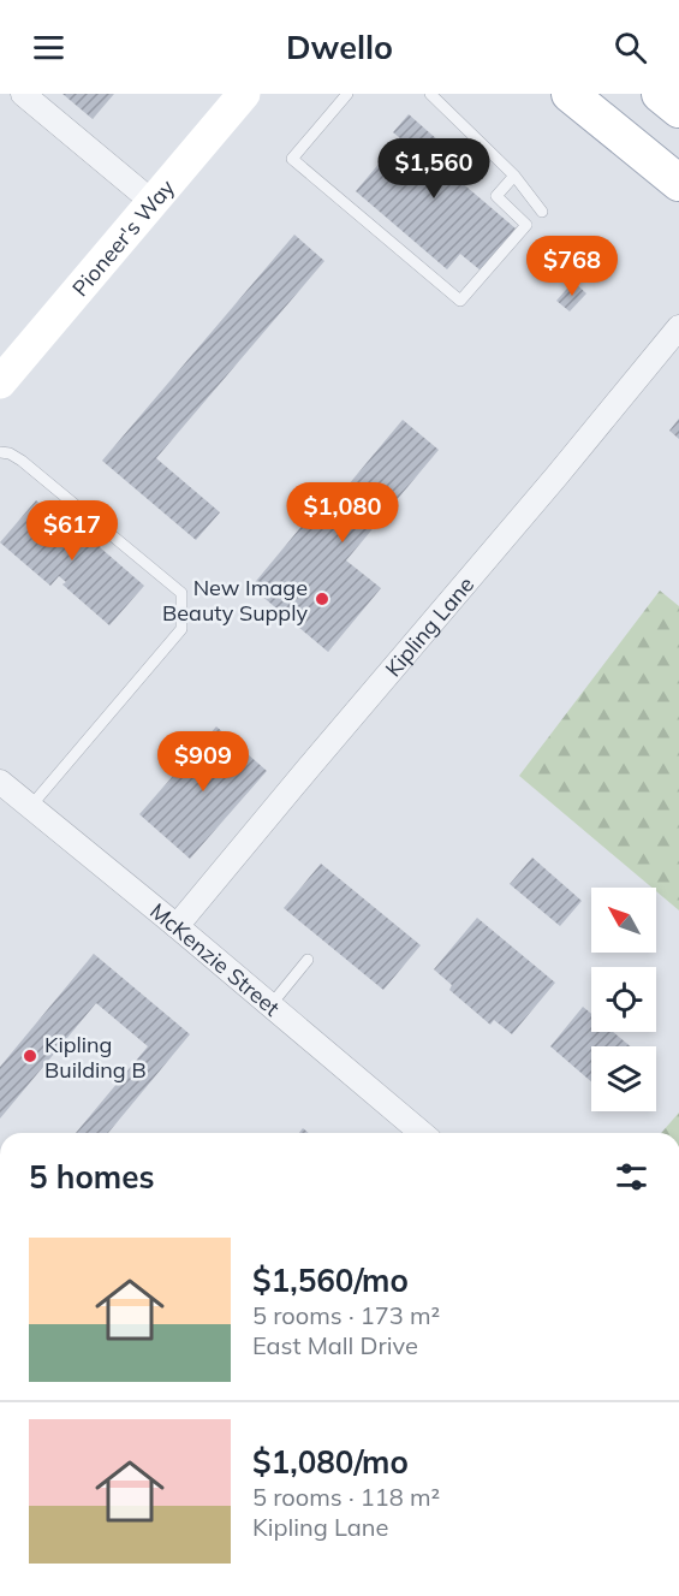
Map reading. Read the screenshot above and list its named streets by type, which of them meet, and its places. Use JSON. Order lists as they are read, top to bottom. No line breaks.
{"streets":{"main road":["Pioneer's Way"],"street":["Kipling Lane","McKenzie Street"]},"crossings":[["Kipling Lane","McKenzie Street"]],"places":["New Image Beauty Supply","Kipling Building B"],"north":"top left","page":{"header":"Dwello","price":["$1,560","$768","$1,080","$617","$909"],"heading":"5 homes","list":[{"name":"$1,560/mo","note":"5 rooms · 173 m² · East Mall Drive"},{"name":"$1,080/mo","note":"5 rooms · 118 m² · Kipling Lane"}]}}
